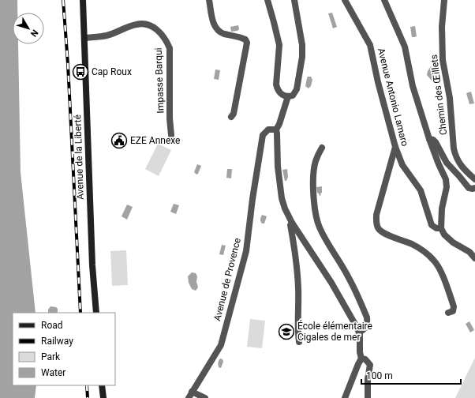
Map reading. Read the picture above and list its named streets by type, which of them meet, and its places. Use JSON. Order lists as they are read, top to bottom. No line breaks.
{"streets":{"main road":["Avenue de la Liberté"],"street":["Impasse Barqui","Chemin des Œillets","Avenue Antonio Lamaro","Avenue de Provence"]},"crossings":[["Impasse Barqui","Avenue de la Liberté"]],"places":{"bus stop":["Cap Roux"],"public building":["EZE Annexe"],"school or university":["École élémentaire Cigales de mer"]},"legend":["Road","Railway","Park","Water"],"scale_bar":"100 m","north":"bottom right"}
